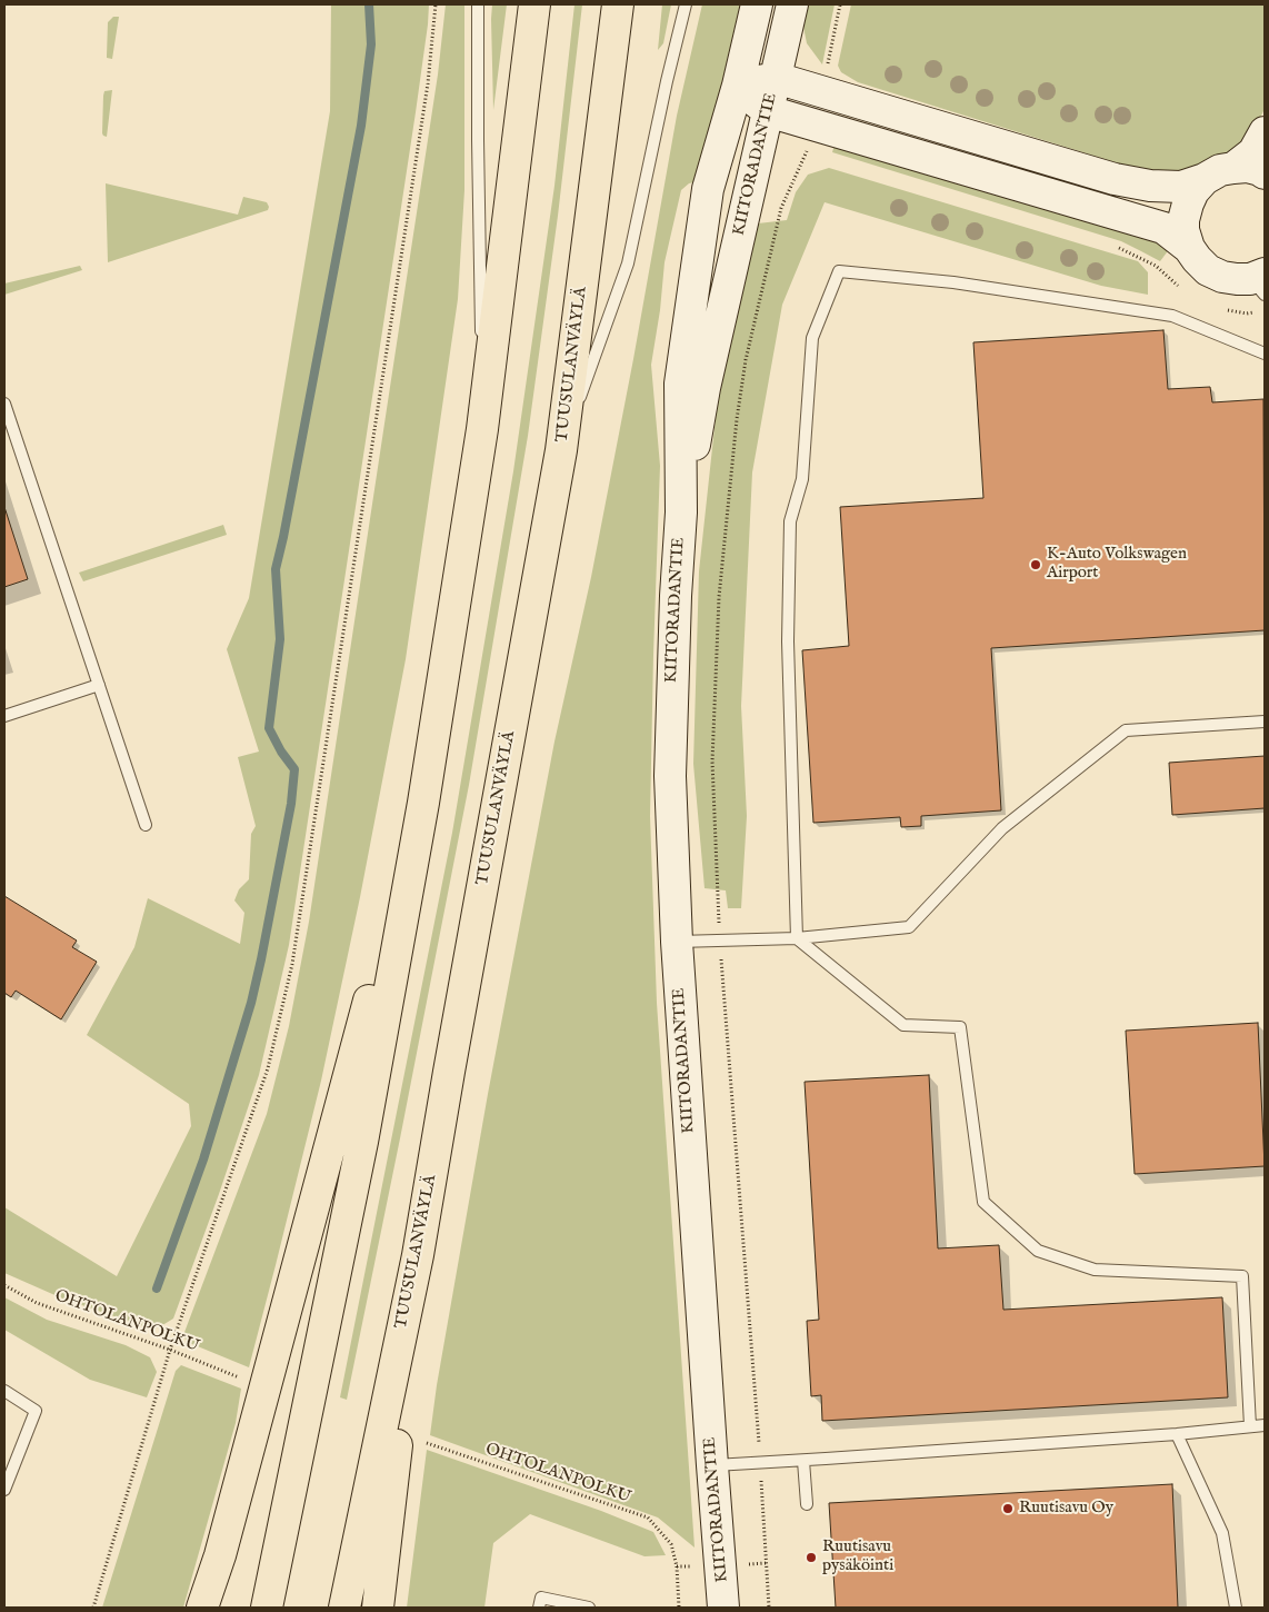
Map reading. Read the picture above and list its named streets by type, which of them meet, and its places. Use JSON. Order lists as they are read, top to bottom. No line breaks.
{"streets":{"highway":["TUUSULANVÄYLÄ"],"main road":["KIITORADANTIE"],"path":["OHTOLANPOLKU"]},"places":["K-Auto Volkswagen Airport","Ruutisavu Oy","Ruutisavu pysäköinti"]}
